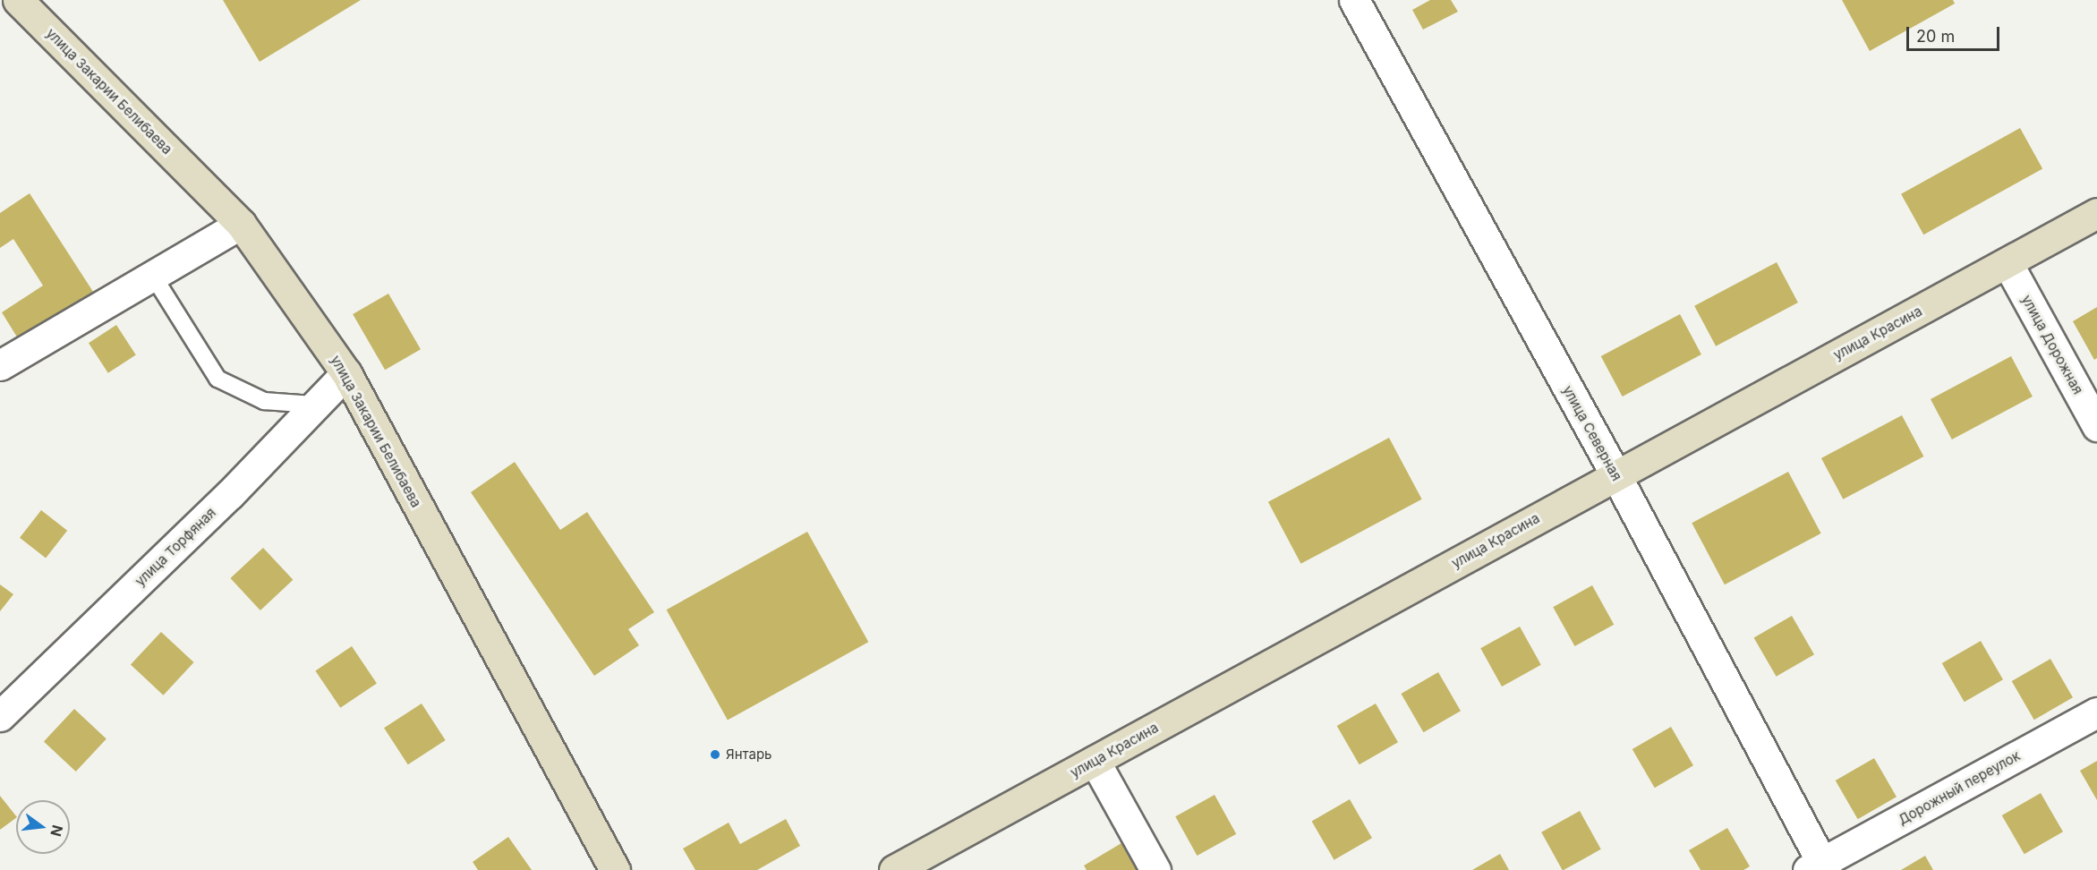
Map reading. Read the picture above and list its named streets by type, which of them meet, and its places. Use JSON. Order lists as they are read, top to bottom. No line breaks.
{"streets":{"street":["улица Закарии Белибаева","улица Красина","улица Дорожная","улица Северная","улица Торфяная","Дорожный переулок"]},"crossings":[["улица Закарии Белибаева","улица Торфяная"],["улица Красина","улица Дорожная"],["улица Красина","улица Северная"],["улица Северная","Дорожный переулок"]],"places":["Янтарь"],"scale_bar":"20 m","north":"right"}
